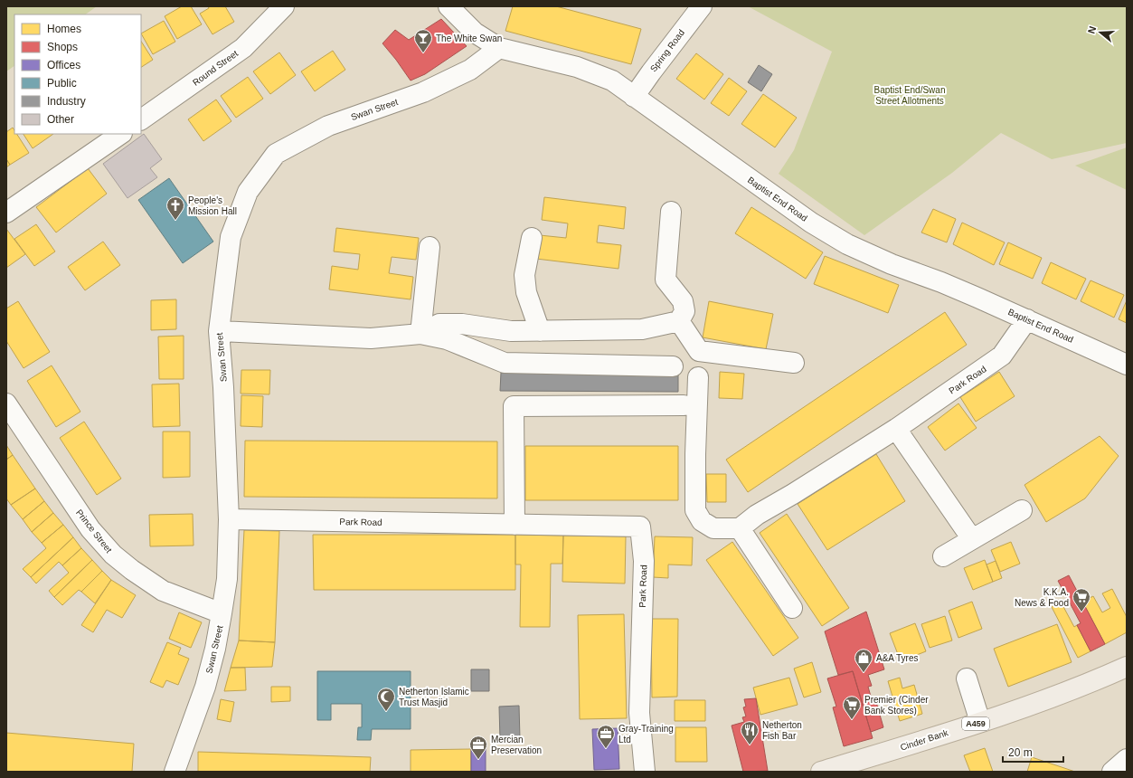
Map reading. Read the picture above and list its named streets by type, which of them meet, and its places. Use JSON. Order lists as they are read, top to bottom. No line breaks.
{"streets":{"main road":["A459","Cinder Bank"],"street":["Spring Road","Round Street","Swan Street","Baptist End Road","Park Road","Prince Street"]},"crossings":[["Spring Road","Baptist End Road"],["Swan Street","Baptist End Road"],["Swan Street","Park Road"],["Swan Street","Prince Street"],["Baptist End Road","Park Road"]],"parks":["Baptist End/Swan Street Allotments"],"places":{"bar":["The White Swan"],"church":["People's Mission Hall"],"supermarket":["K.K.A. News & Food","Premier (Cinder Bank Stores)"],"shop":["A&A Tyres"],"mosque":["Netherton Islamic Trust Masjid"],"restaurant":["Netherton Fish Bar"],"office":["Gray-Training Ltd","Mercian Preservation"]},"legend":["Homes","Shops","Offices","Public","Industry","Other"],"scale_bar":"20 m","north":"left"}
